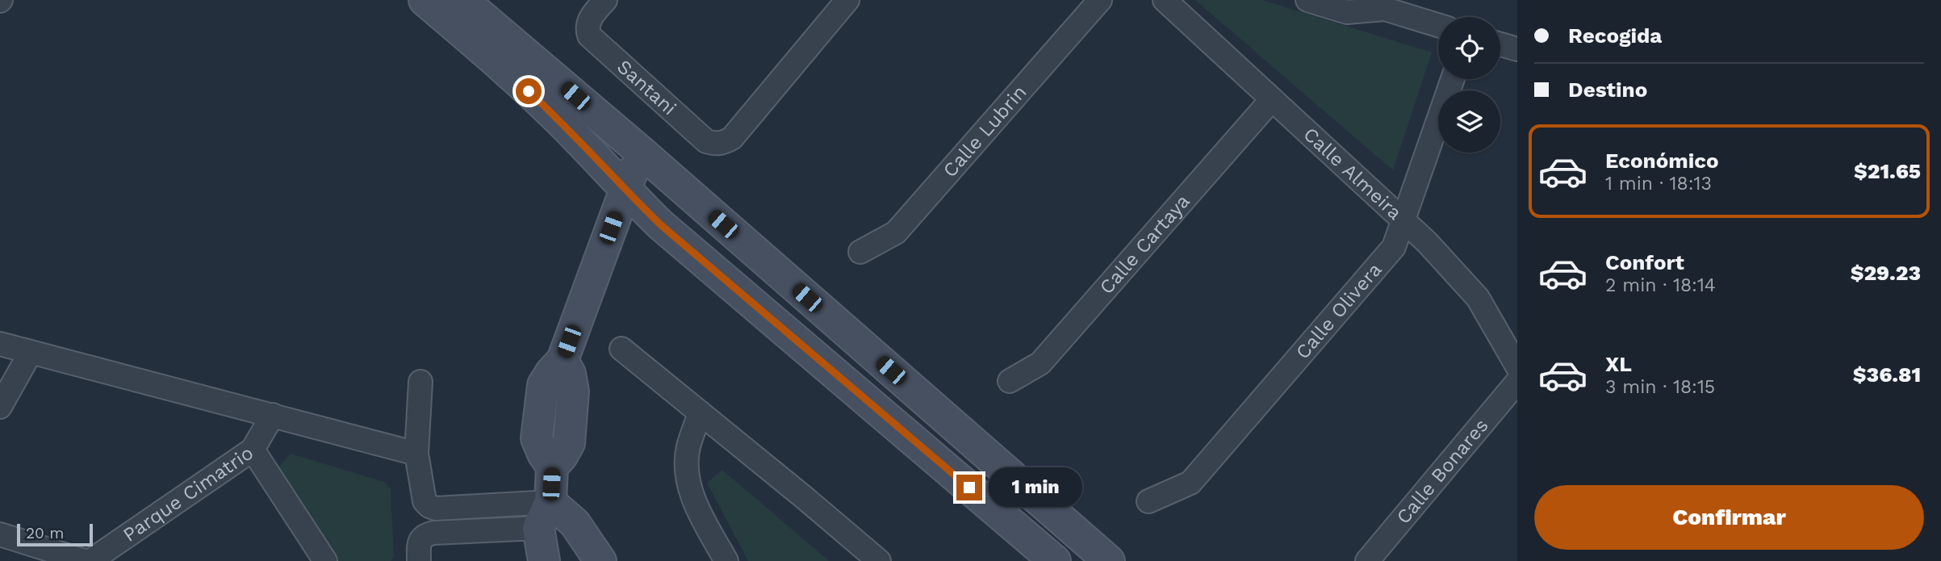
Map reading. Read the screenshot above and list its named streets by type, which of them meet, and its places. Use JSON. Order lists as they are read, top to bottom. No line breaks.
{"streets":{"street":["Santani","Calle Lubrin","Calle Almeira","Calle Cartaya","Calle Olivera","Calle Bonares","Parque Cimatrio"]},"crossings":[["Calle Almeira","Calle Cartaya"],["Calle Almeira","Calle Olivera"]],"scale_bar":"20 m","page":{"banner":["Recogida","Destino"],"list":[{"name":"Económico","note":"1 min · 18:13","value":"$21.65"},{"name":"Confort","note":"2 min · 18:14","value":"$29.23"},{"name":"XL","note":"3 min · 18:15","value":"$36.81"}],"bubble":"1 min","buttons":"Confirmar","scale":"20 m"}}
